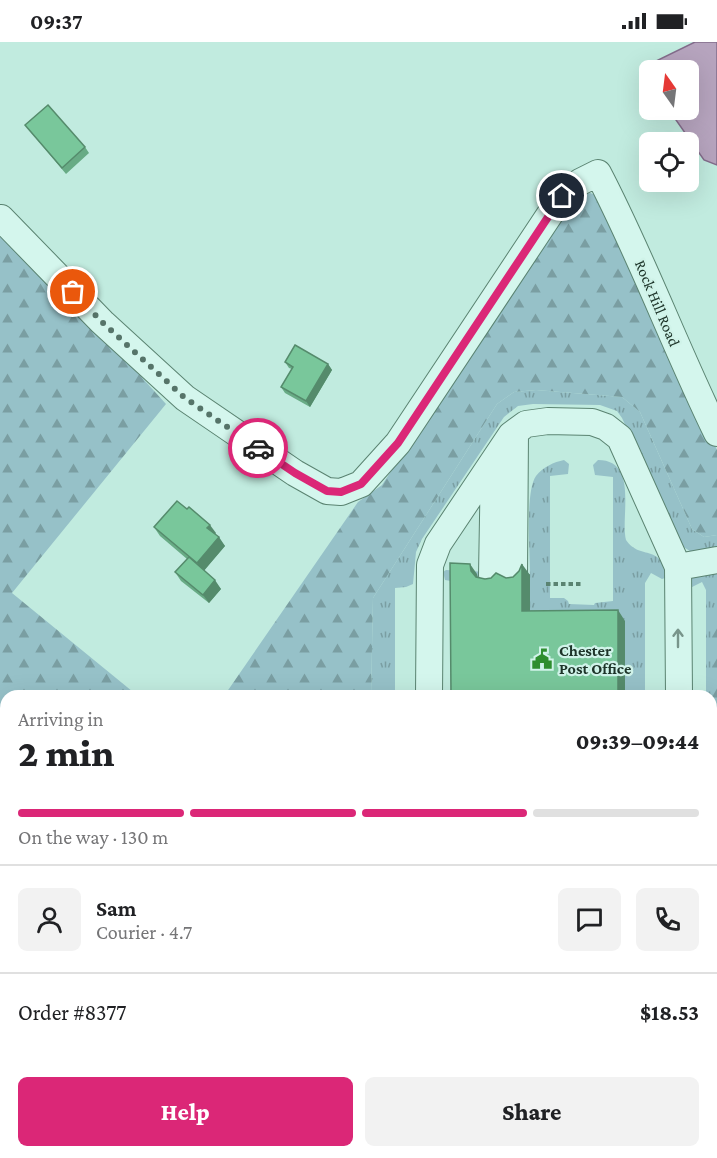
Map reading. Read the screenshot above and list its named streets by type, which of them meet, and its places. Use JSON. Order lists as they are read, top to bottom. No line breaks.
{"streets":{"street":["Rock Hill Road"]},"places":{"public building":["Chester Post Office"]},"north":"top","page":{"status":"09:37","heading":["2 min","Arriving in","09:39–09:44"],"panel":["Sam","Courier · 4.7","Order #8377","$18.53"],"bar":"On the way · 130 m","buttons":["Help","Share"]}}
